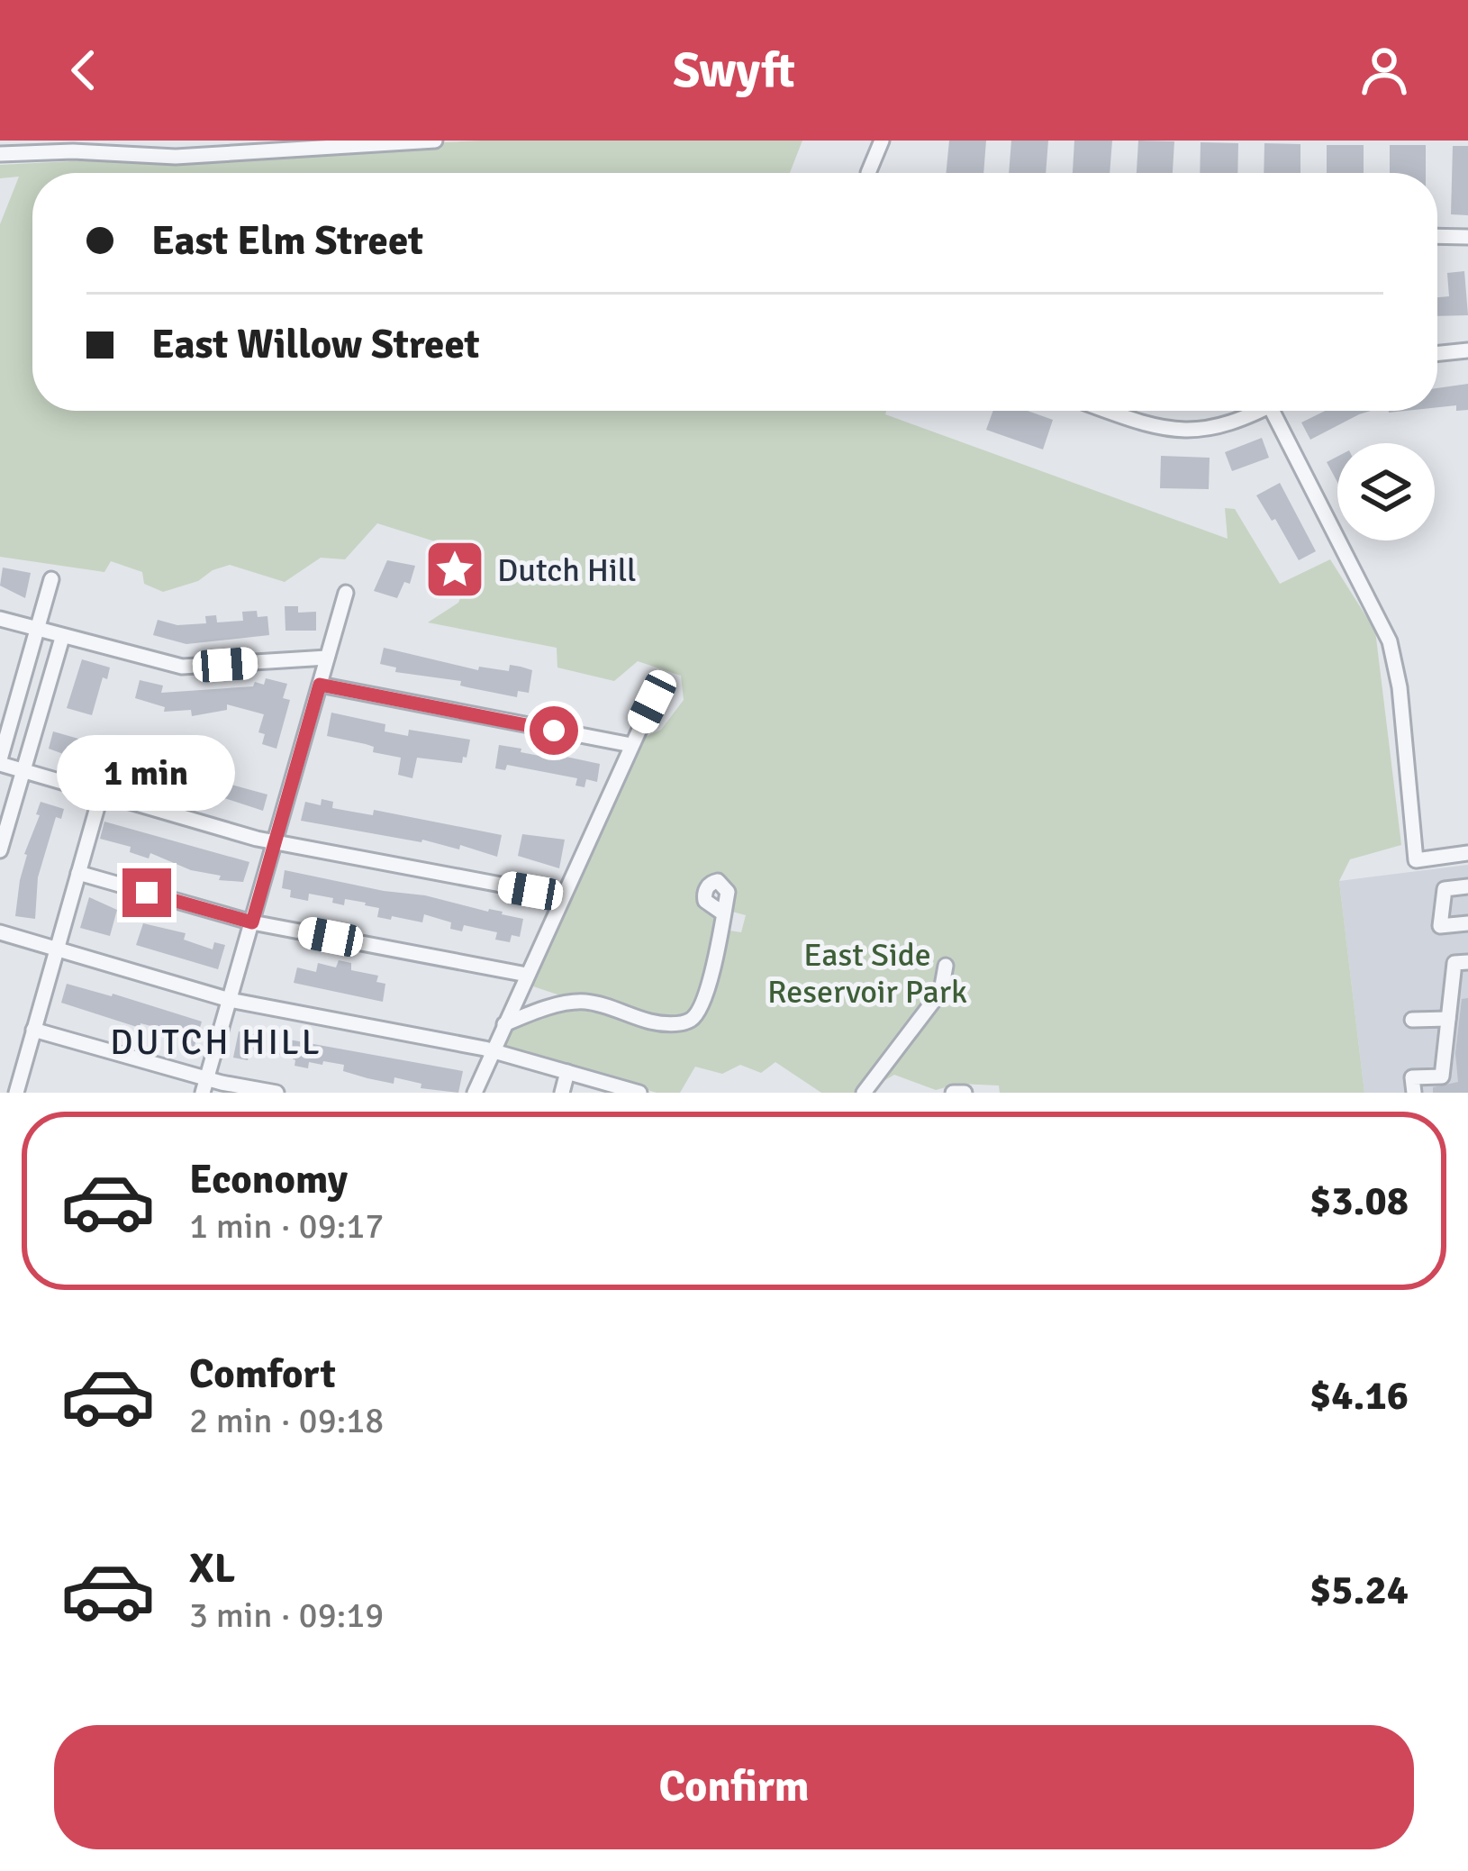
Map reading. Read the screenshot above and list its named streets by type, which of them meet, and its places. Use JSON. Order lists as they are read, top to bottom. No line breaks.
{"districts":["DUTCH HILL"],"parks":["East Side Reservoir Park"],"places":{"place":["Dutch Hill"]},"page":{"header":"Swyft","banner":["East Elm Street","East Willow Street"],"bubble":"1 min","list":[{"name":"Economy","note":"1 min · 09:17","value":"$3.08"},{"name":"Comfort","note":"2 min · 09:18","value":"$4.16"},{"name":"XL","note":"3 min · 09:19","value":"$5.24"}],"buttons":"Confirm"}}
